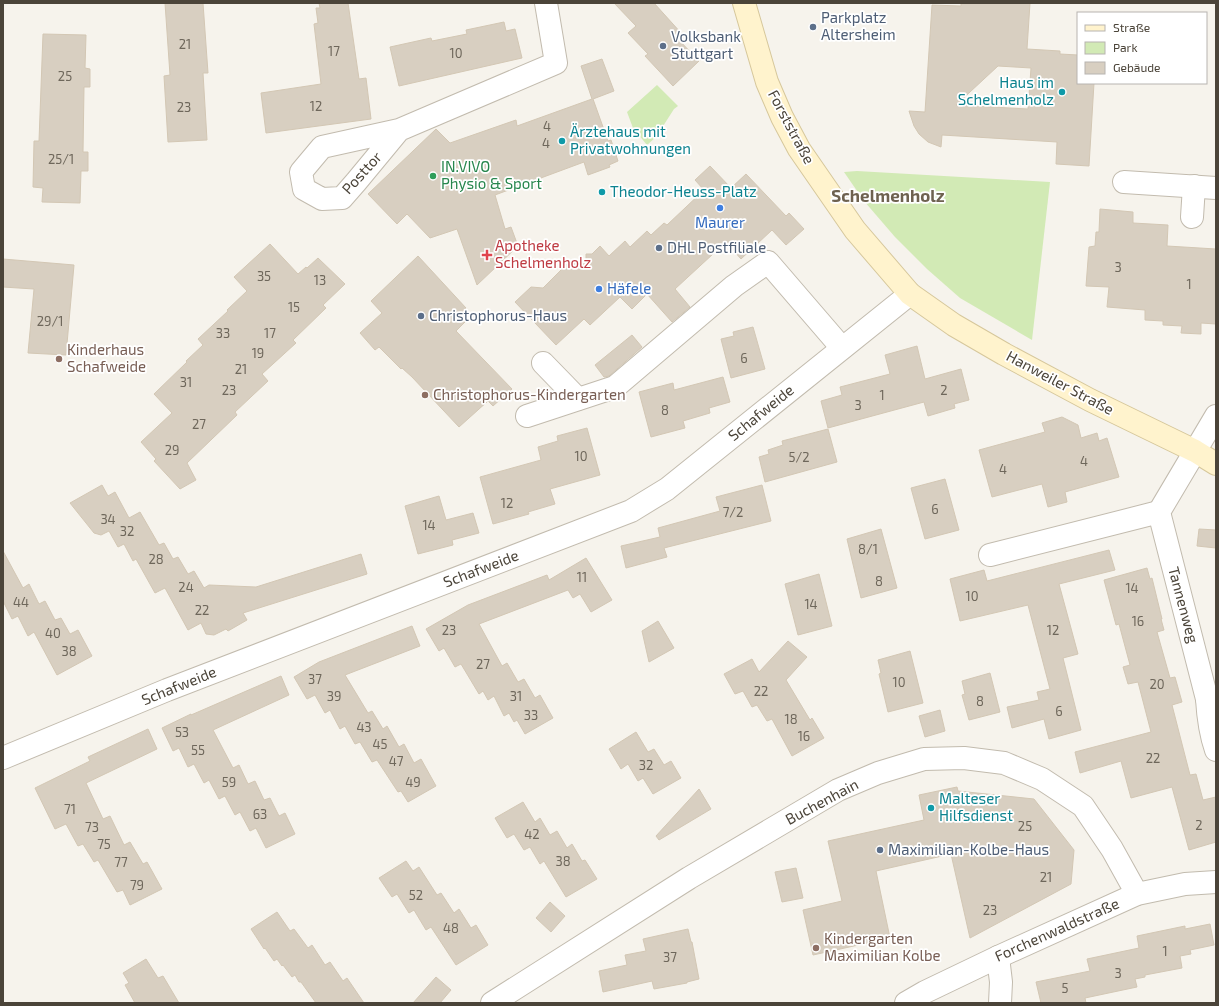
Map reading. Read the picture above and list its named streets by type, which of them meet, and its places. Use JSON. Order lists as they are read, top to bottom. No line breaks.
{"streets":{"street":["Forststraße","Hanweiler Straße","Schafweide","Tannenweg","Buchenhain","Forchenwaldstraße"]},"crossings":[["Forststraße","Hanweiler Straße"],["Forststraße","Schafweide"],["Hanweiler Straße","Schafweide"],["Buchenhain","Forchenwaldstraße"]],"districts":["Schelmenholz"],"places":{"other":["Parkplatz Altersheim","Volksbank Stuttgart","Haus im Schelmenholz","Ärztehaus mit Privatwohnungen","IN.VIVO Physio & Sport","Theodor-Heuss-Platz","Maurer","DHL Postfiliale","Häfele","Christophorus-Haus","Kinderhaus Schafweide","Christophorus-Kindergarten","Malteser Hilfsdienst","Maximilian-Kolbe-Haus","Kindergarten Maximilian Kolbe"],"health":["Apotheke Schelmenholz"]},"house_numbers":["21","17","10","25","12","23","4","4","25/1","3","35","13","1","15","29/1","33","17","19","6","21","31","23","2","1","3","8","27","29","10","5/2","4","4","12","6","7/2","34","14","32","8/1","28","11","8","24","14","10","44","14","22","16","23","12","40","38","27","37","10","20","22","39","31","8","6","33","18","43","53","16","45","55","22","47","32","59","49","71","63","2","25","73","42","75","38","77","21","79","52","23","48","1","37","3","5"],"legend":["Straße","Park","Gebäude"]}
